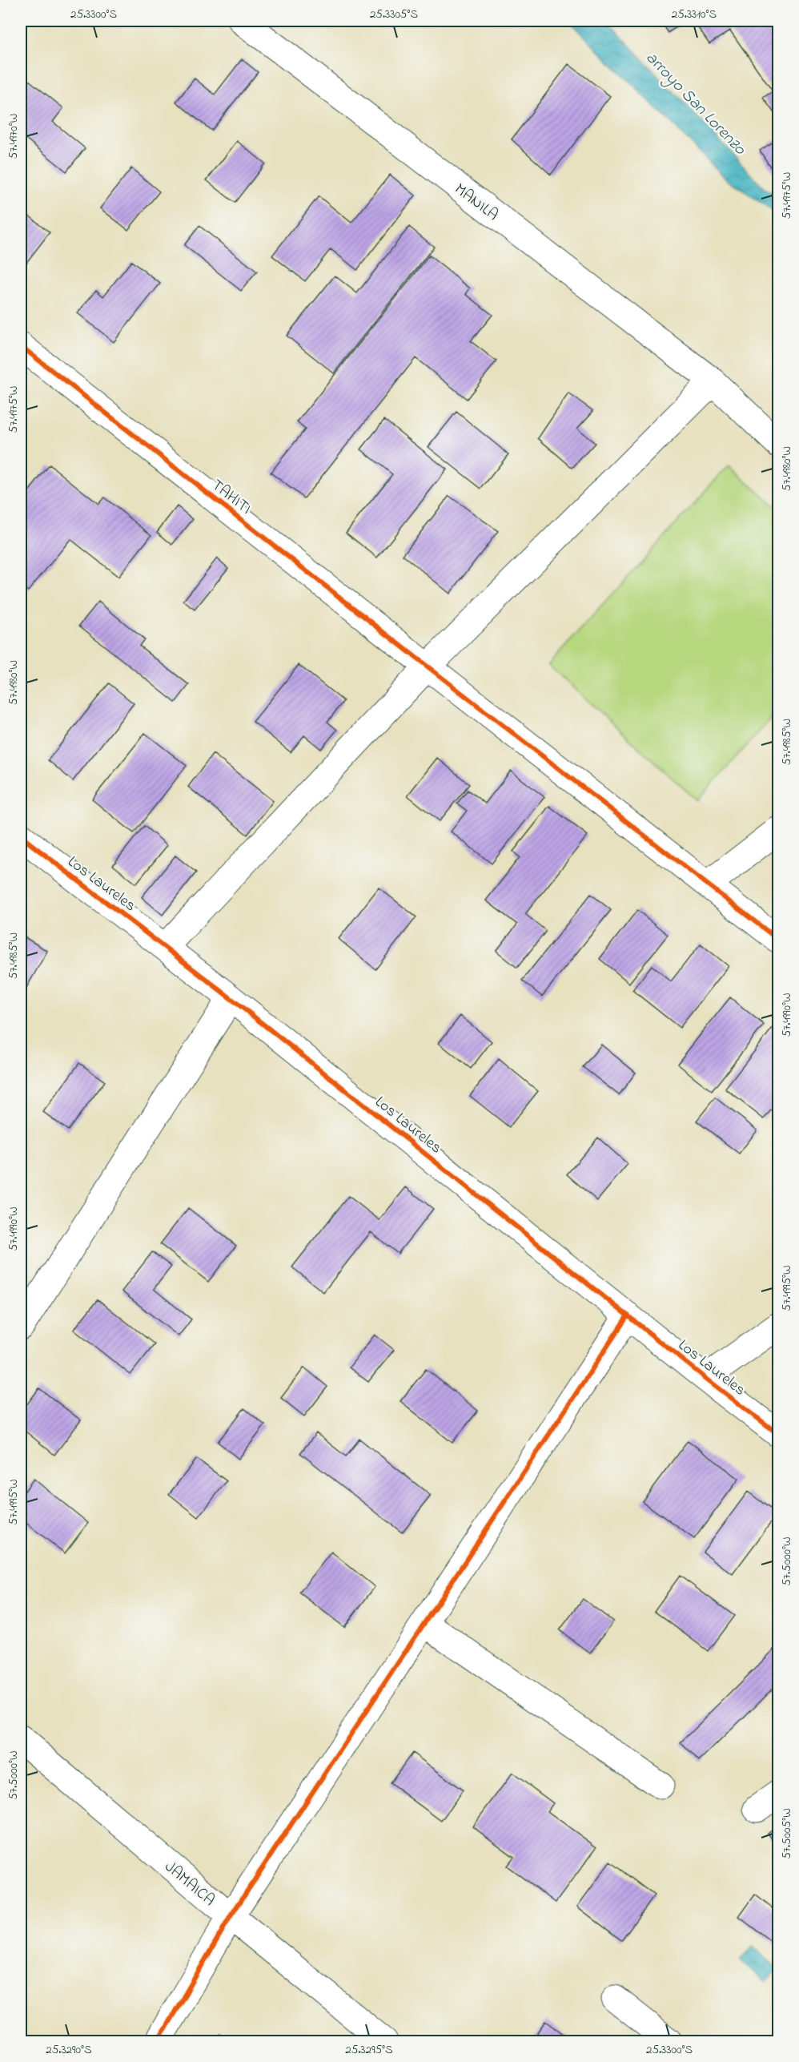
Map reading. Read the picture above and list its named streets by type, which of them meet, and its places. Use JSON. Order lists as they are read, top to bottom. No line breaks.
{"streets":{"street":["MANILA","TAHITI","Los Laureles","JAMAICA"]},"water":["arroyo San Lorenzo"],"coordinates":["25.3300°S","25.3305°S","25.3310°S","57.4970°W","57.4975°W","57.4980°W","57.4985°W","57.4990°W","57.4995°W","57.5000°W","57.5005°W","25.3290°S","25.3295°S"]}
